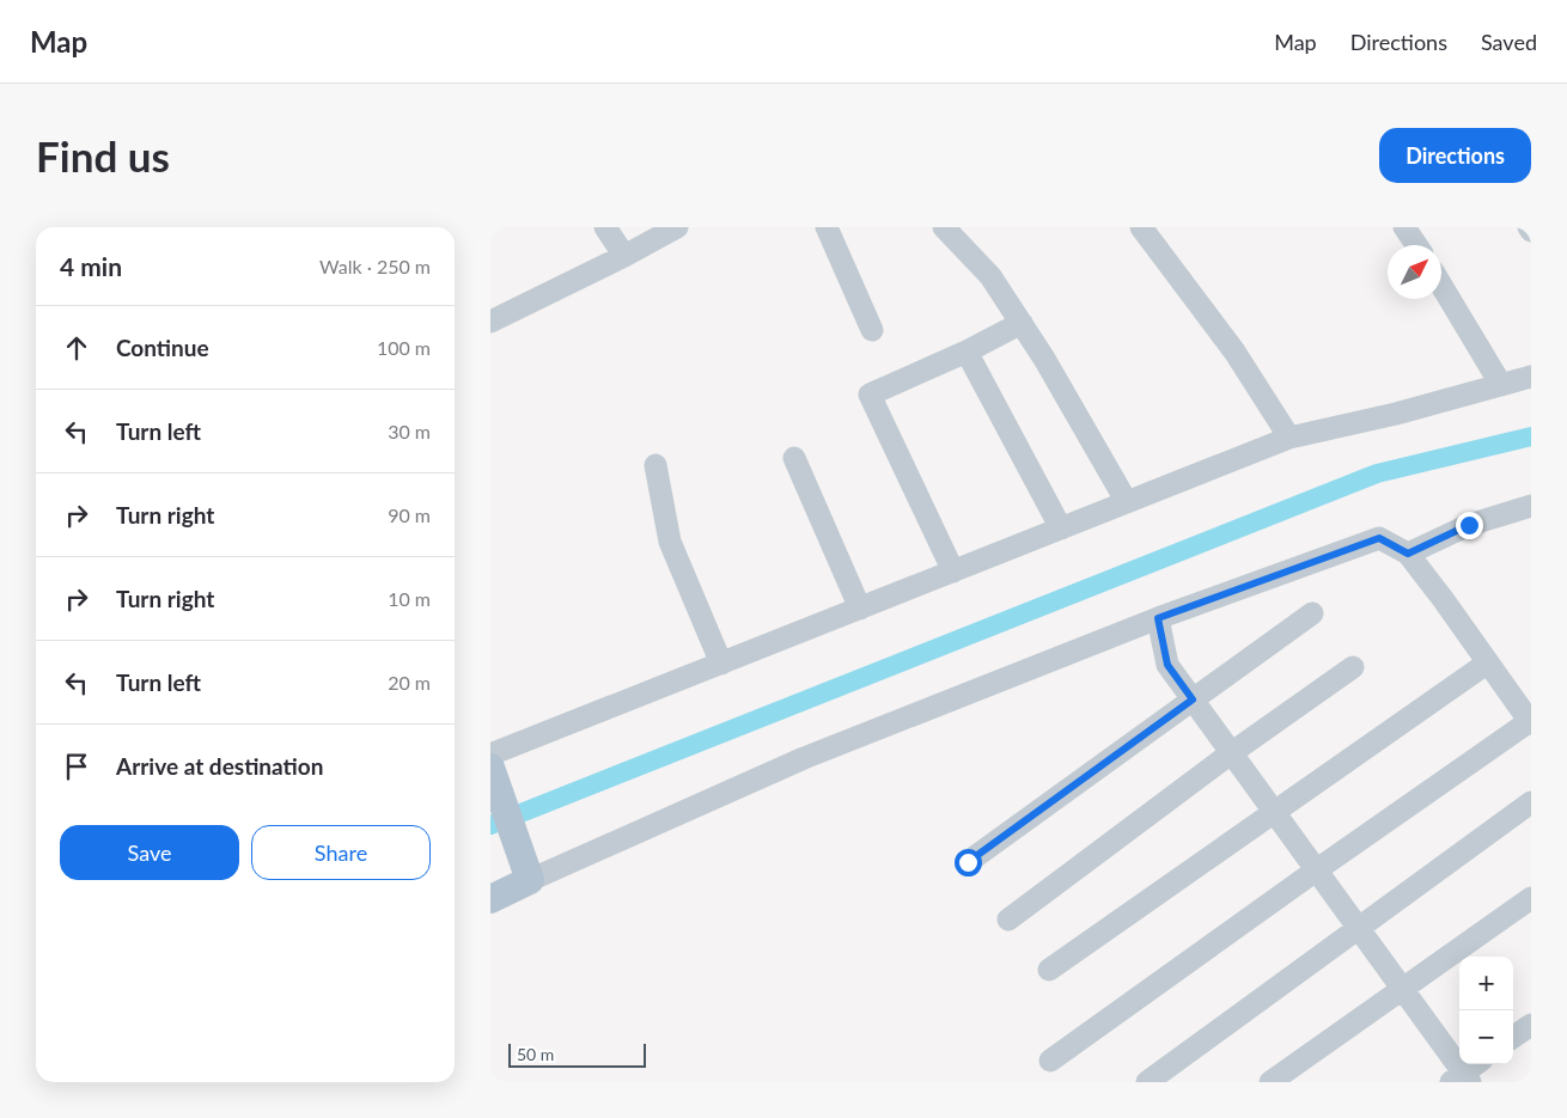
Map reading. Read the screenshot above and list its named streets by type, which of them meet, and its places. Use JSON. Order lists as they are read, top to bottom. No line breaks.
{"scale_bar":"50 m","north":"top right","page":{"header":"Map","nav":["Map","Directions","Saved"],"buttons":["Directions",["Save","Share"]],"title":"Find us","heading":["4 min","Walk · 250 m"],"list":[["Continue","100 m"],["Turn left","30 m"],["Turn right","90 m"],["Turn right","10 m"],["Turn left","20 m"],"Arrive at destination"],"map_buttons":["+","−"],"scale":"50 m"}}
